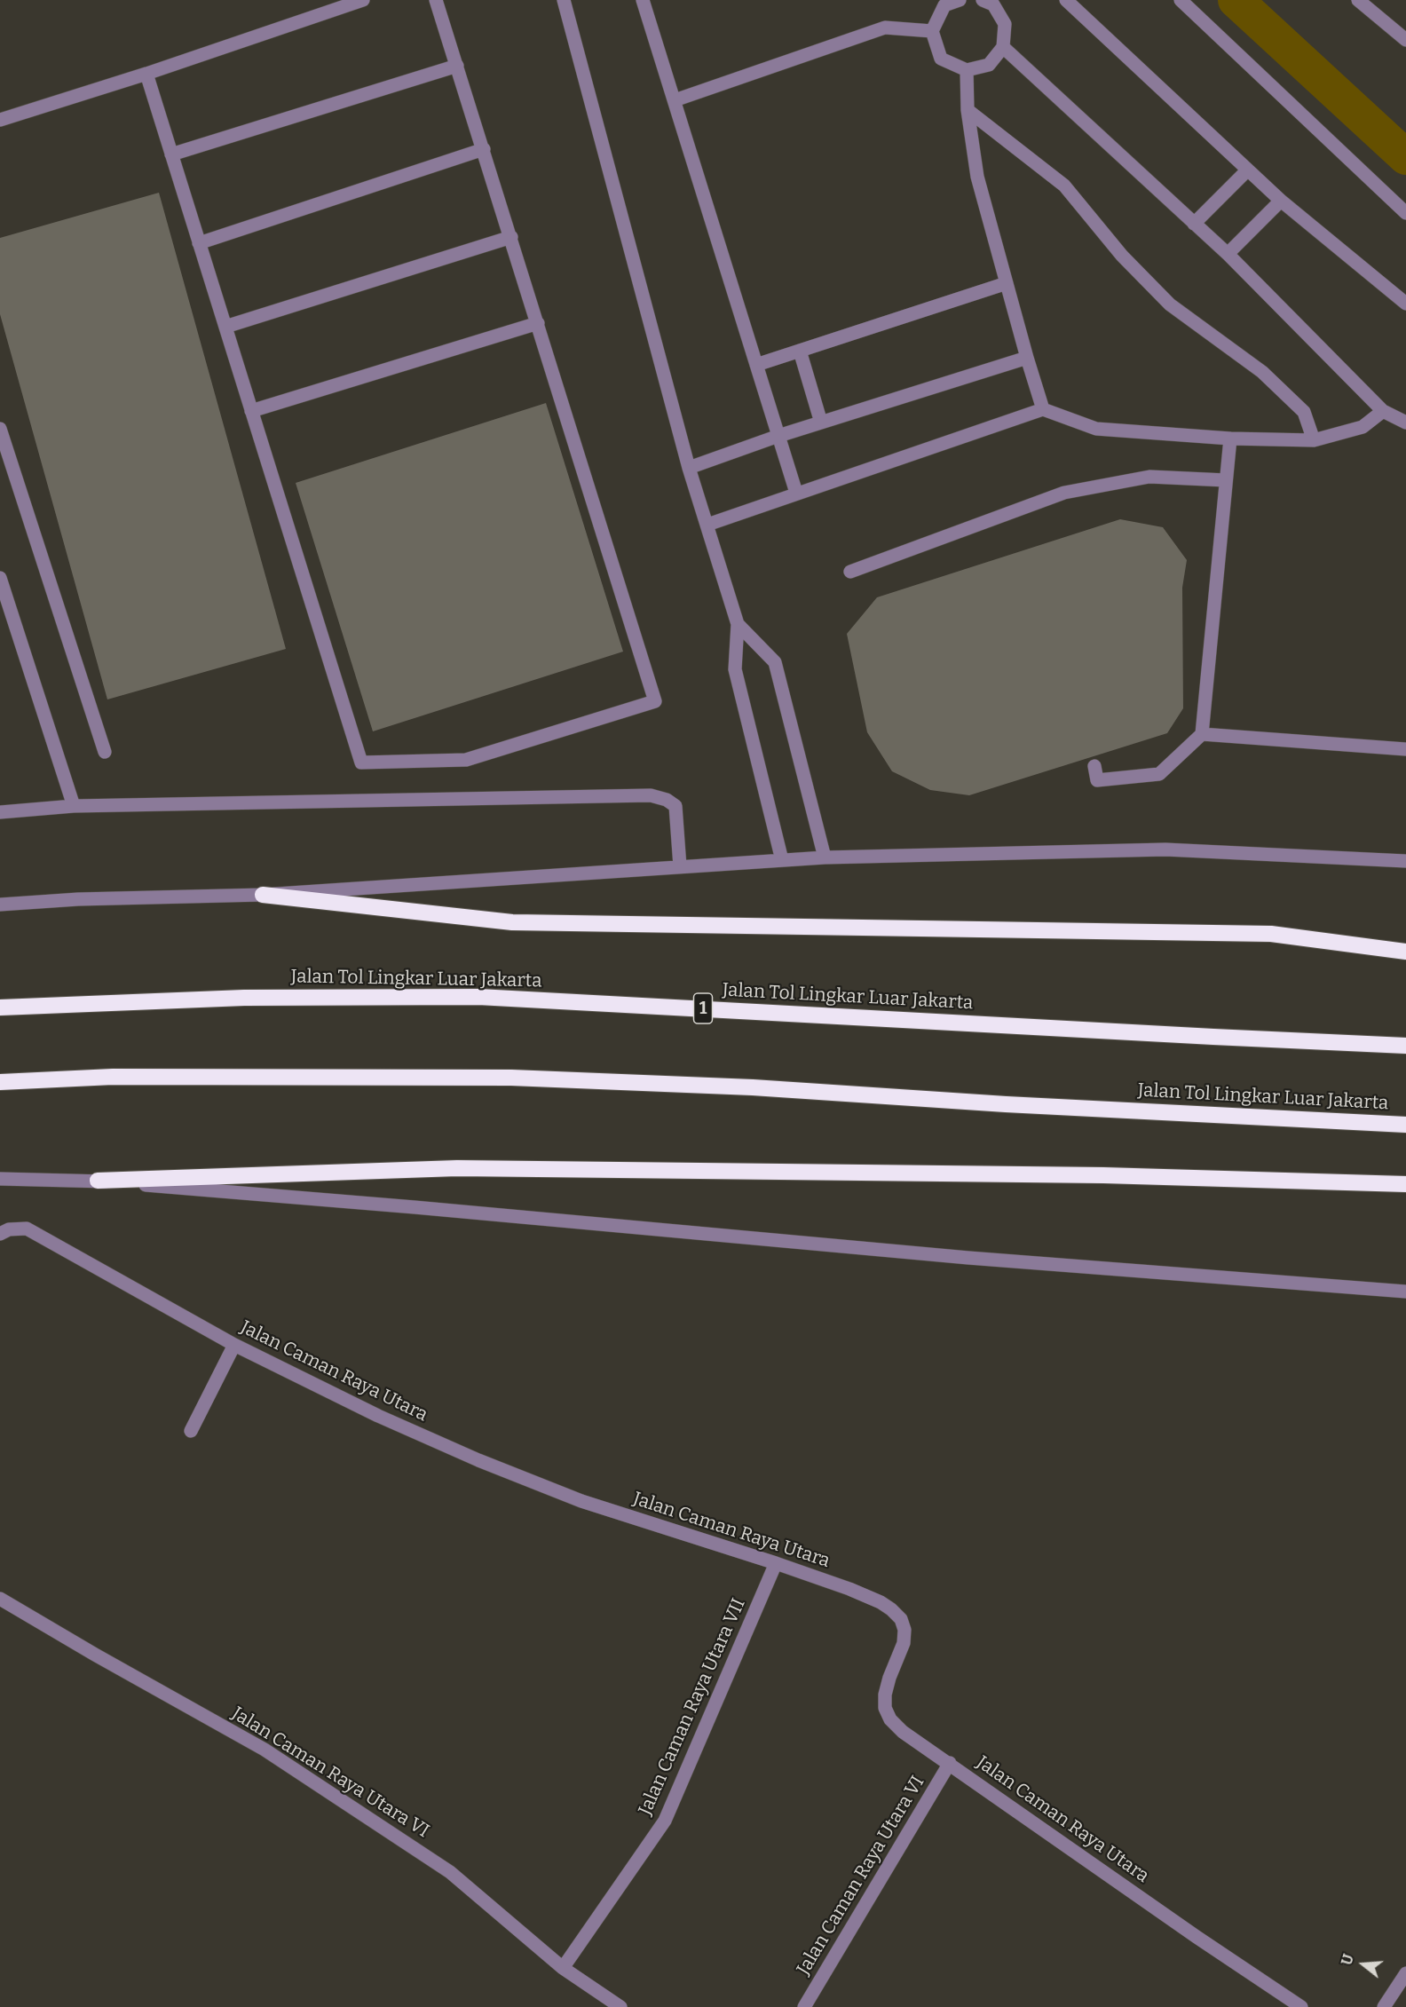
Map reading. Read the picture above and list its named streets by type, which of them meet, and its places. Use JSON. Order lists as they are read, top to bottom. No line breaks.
{"streets":{"highway":["Jalan Tol Lingkar Luar Jakarta","1"],"street":["Jalan Caman Raya Utara","Jalan Caman Raya Utara VII","Jalan Caman Raya Utara VI"]},"crossings":[["Jalan Caman Raya Utara","Jalan Caman Raya Utara VII"],["Jalan Caman Raya Utara","Jalan Caman Raya Utara VI"],["Jalan Caman Raya Utara VII","Jalan Caman Raya Utara VI"]],"north":"left"}
